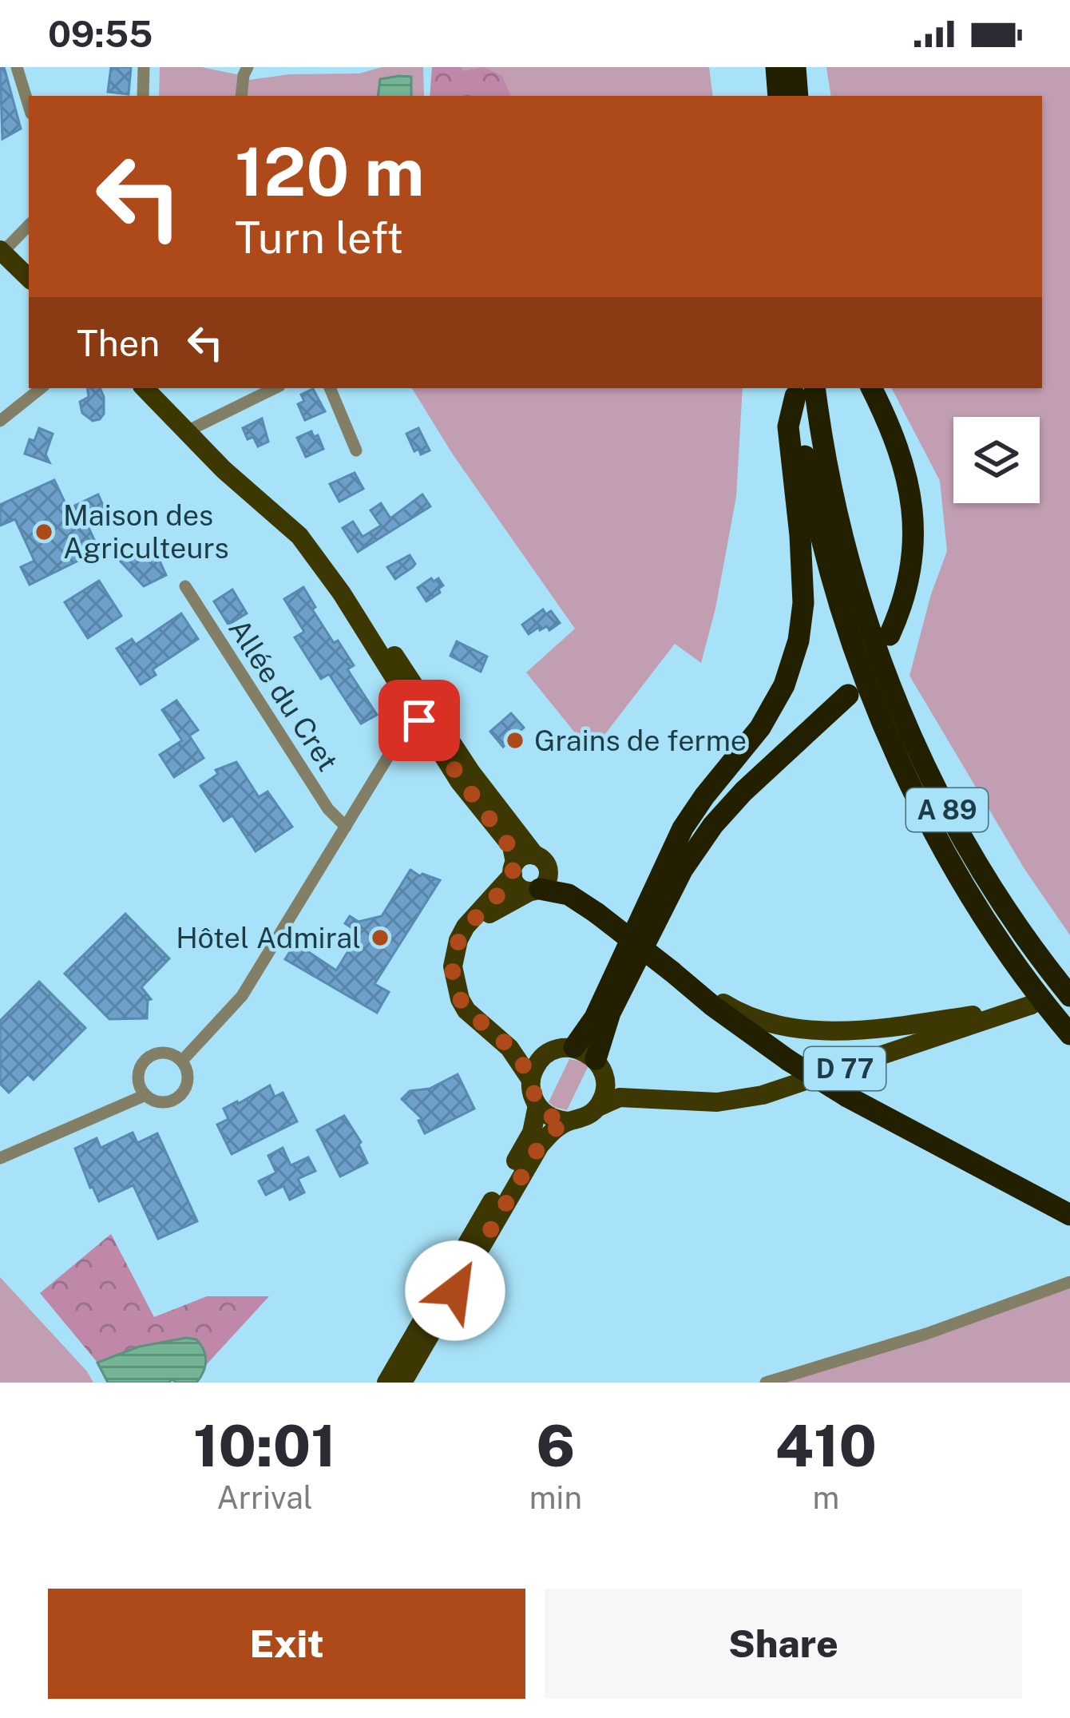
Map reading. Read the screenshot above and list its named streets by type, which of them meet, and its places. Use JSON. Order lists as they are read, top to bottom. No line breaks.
{"streets":{"highway":["A 89"],"main road":["D 77"],"street":["Allée du Cret"]},"places":["Maison des Agriculteurs","Grains de ferme","Hôtel Admiral"],"page":{"status":"09:55","turn":["120 m","Turn left"],"then":"Then","eta":["10:01","Arrival","6","min","410","m"],"buttons":["Exit","Share"]}}
